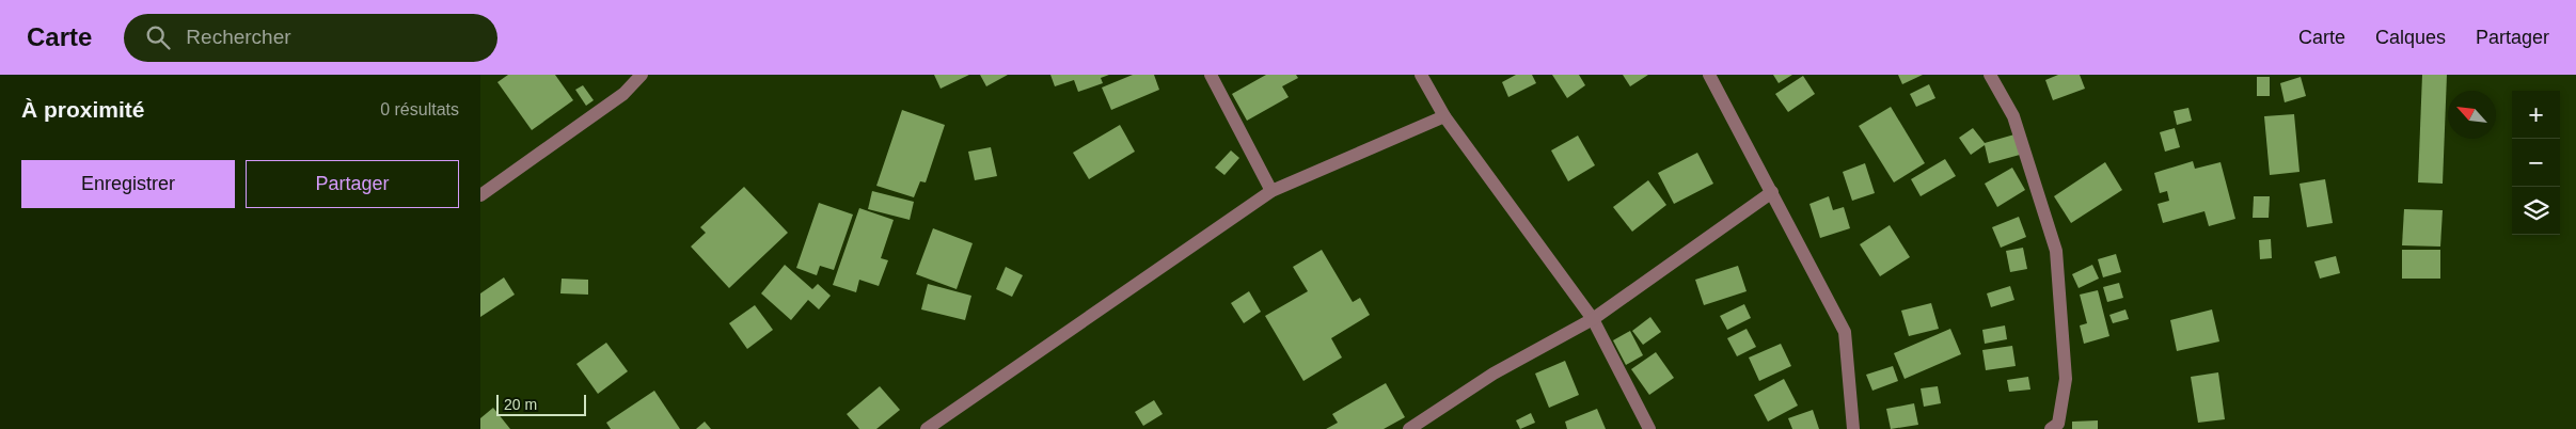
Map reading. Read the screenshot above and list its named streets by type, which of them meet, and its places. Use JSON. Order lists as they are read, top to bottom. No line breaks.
{"scale_bar":"20 m","north":"top left","page":{"header":"Carte","search":"Rechercher","nav":["Carte","Calques","Partager"],"heading":["À proximité","0 résultats"],"map_buttons":["+","−"],"buttons":["Enregistrer","Partager"],"scale":"20 m"}}
